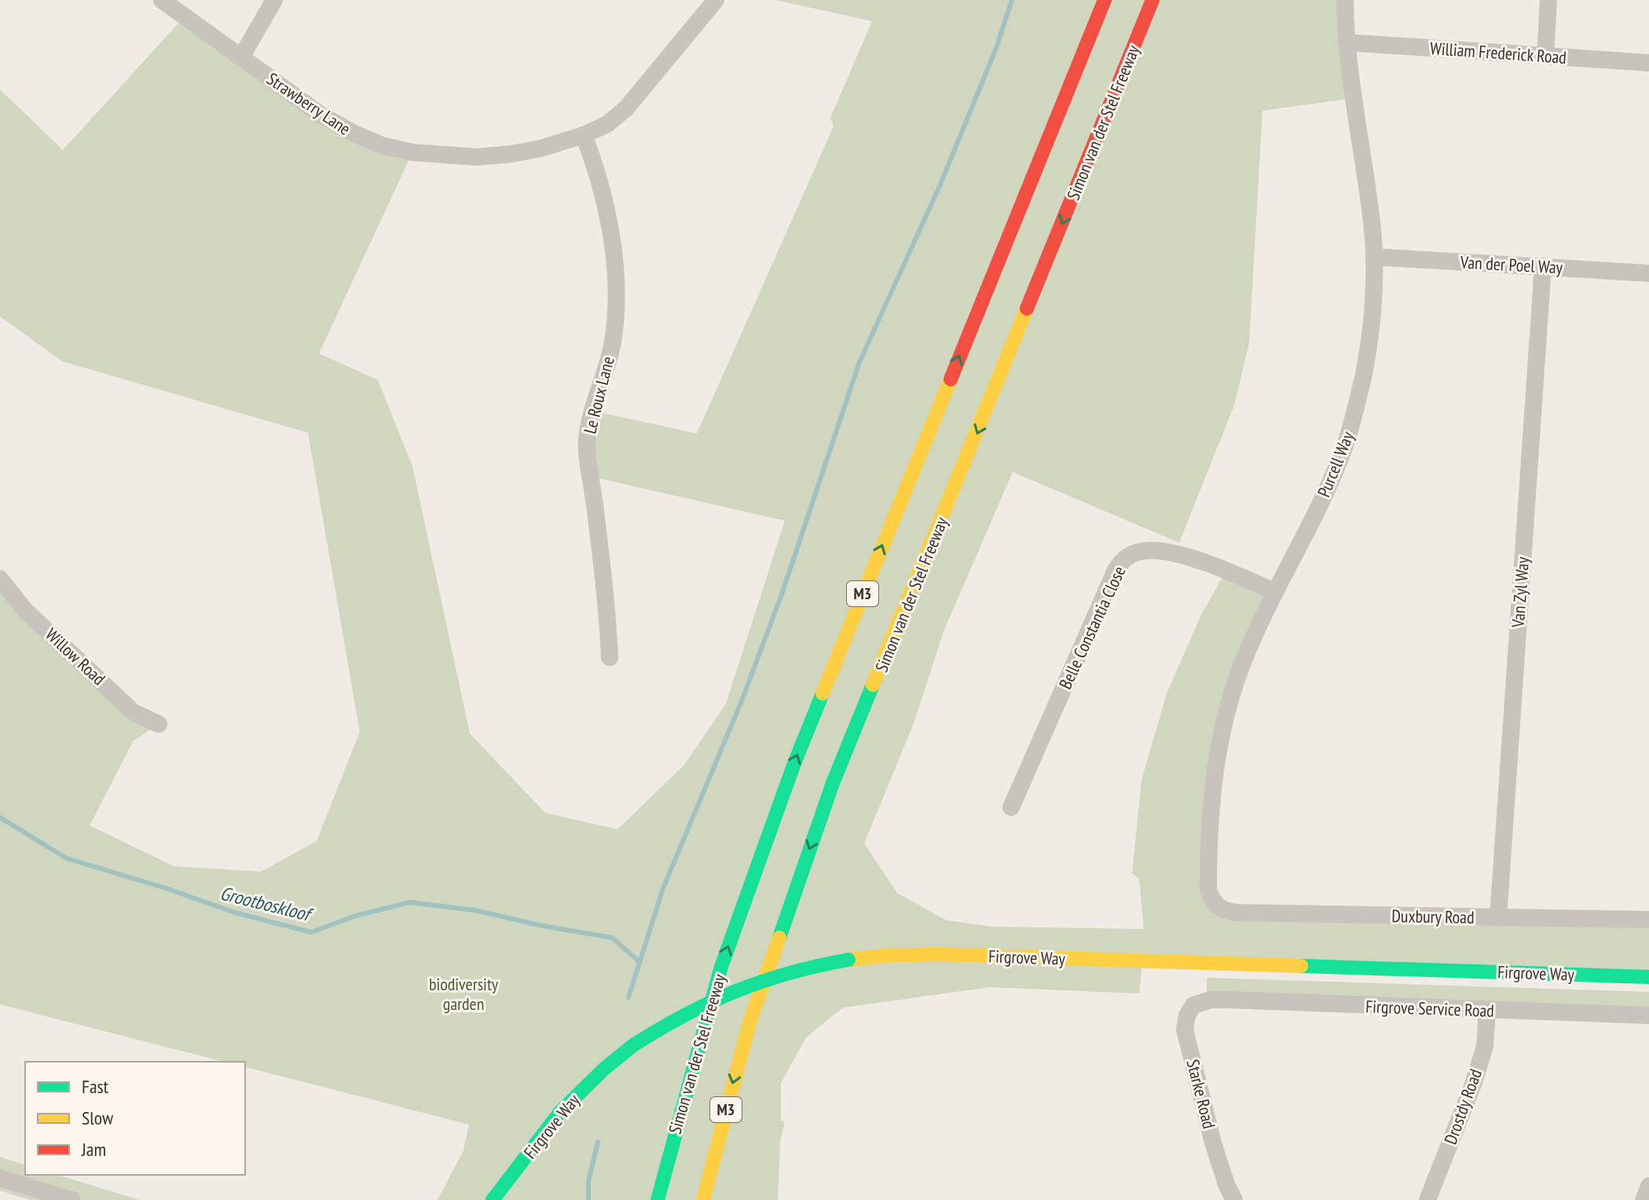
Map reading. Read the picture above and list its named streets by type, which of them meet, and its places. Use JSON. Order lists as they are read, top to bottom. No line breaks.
{"streets":{"main road":["Simon van der Stel Freeway","M3","Firgrove Way"],"street":["William Frederick Road","Strawberry Lane","Van der Poel Way","Le Roux Lane","Purcell Way","Van Zyl Way","Belle Constantia Close","Willow Road","Duxbury Road","Firgrove Service Road","Starke Road","Drostdy Road"]},"crossings":[["William Frederick Road","Purcell Way"],["Strawberry Lane","Le Roux Lane"],["Van der Poel Way","Purcell Way"],["Van der Poel Way","Van Zyl Way"],["Purcell Way","Belle Constantia Close"],["Purcell Way","Duxbury Road"],["Van Zyl Way","Duxbury Road"],["Firgrove Service Road","Starke Road"],["Firgrove Service Road","Drostdy Road"]],"water":["Grootboskloof"],"parks":["biodiversity garden"],"legend":["Fast","Slow","Jam"]}
